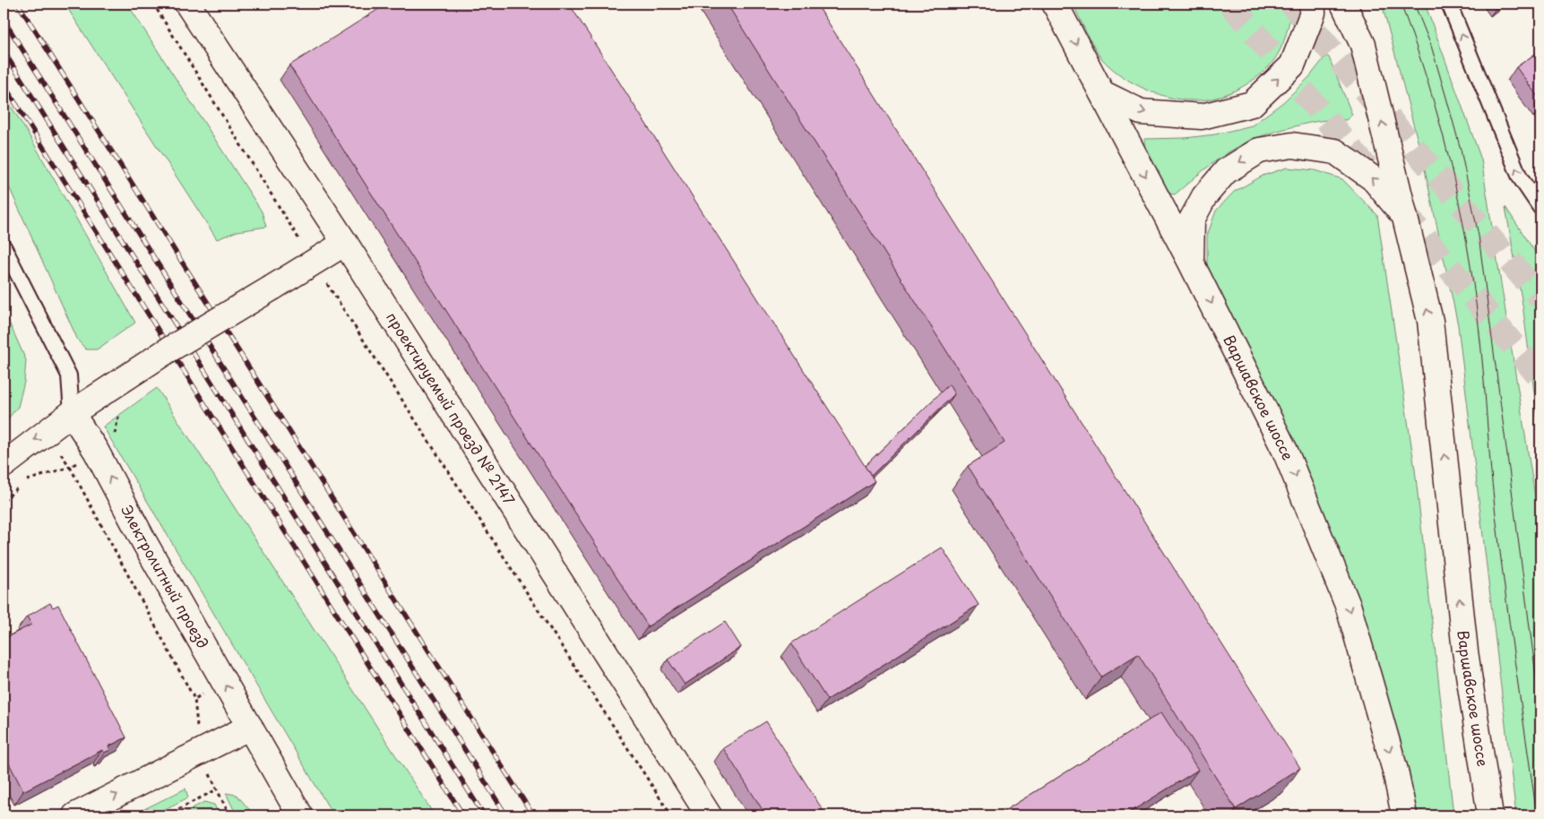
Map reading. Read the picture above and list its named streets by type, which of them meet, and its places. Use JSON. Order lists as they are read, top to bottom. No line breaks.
{"streets":{"main road":["Варшавское шоссе","проектируемый проезд № 2147","Электролитный проезд"]},"one_way":["Электролитный проезд"]}
